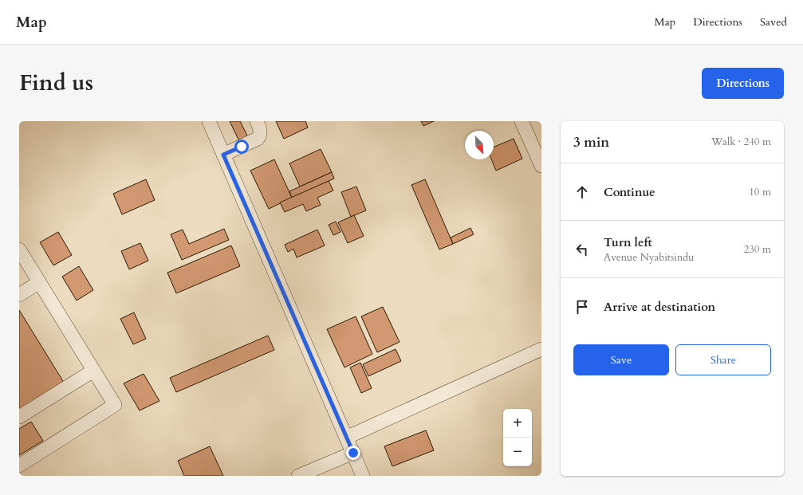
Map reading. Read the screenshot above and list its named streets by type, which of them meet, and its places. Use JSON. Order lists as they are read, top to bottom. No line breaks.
{"north":"bottom right","page":{"header":"Map","nav":["Map","Directions","Saved"],"title":"Find us","buttons":["Directions",["Save","Share"]],"heading":["3 min","Walk · 240 m"],"list":[["Continue","10 m"],["Turn left","Avenue Nyabitsindu","230 m"],"Arrive at destination"],"map_buttons":["+","−"]}}
